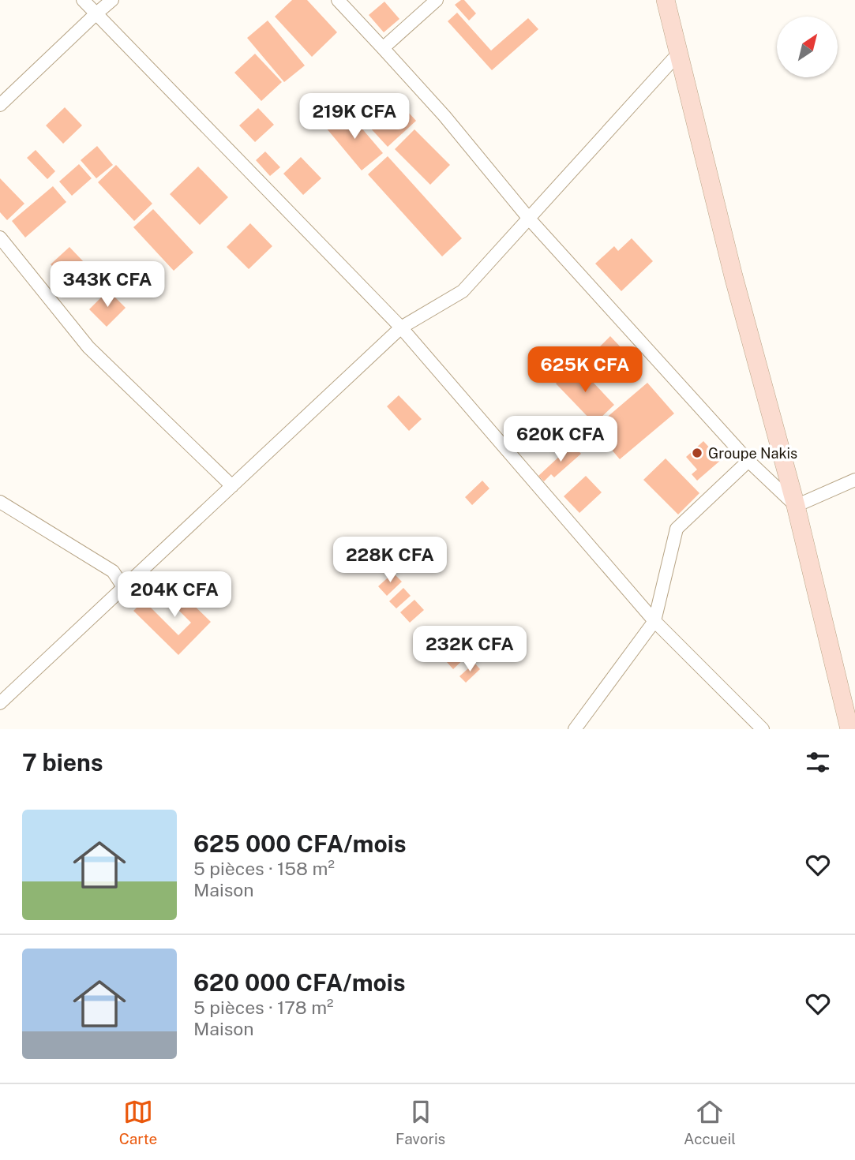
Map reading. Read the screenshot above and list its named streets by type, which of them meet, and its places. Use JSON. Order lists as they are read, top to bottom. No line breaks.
{"places":["Groupe Nakis"],"north":"top right","page":{"price":["219K CFA","343K CFA","625K CFA","620K CFA","228K CFA","204K CFA","232K CFA"],"heading":"7 biens","list":[{"name":"625 000 CFA/mois","note":"5 pièces · 158 m² · Maison"},{"name":"620 000 CFA/mois","note":"5 pièces · 178 m² · Maison"}],"tabs":["Carte","Favoris","Accueil"]}}
